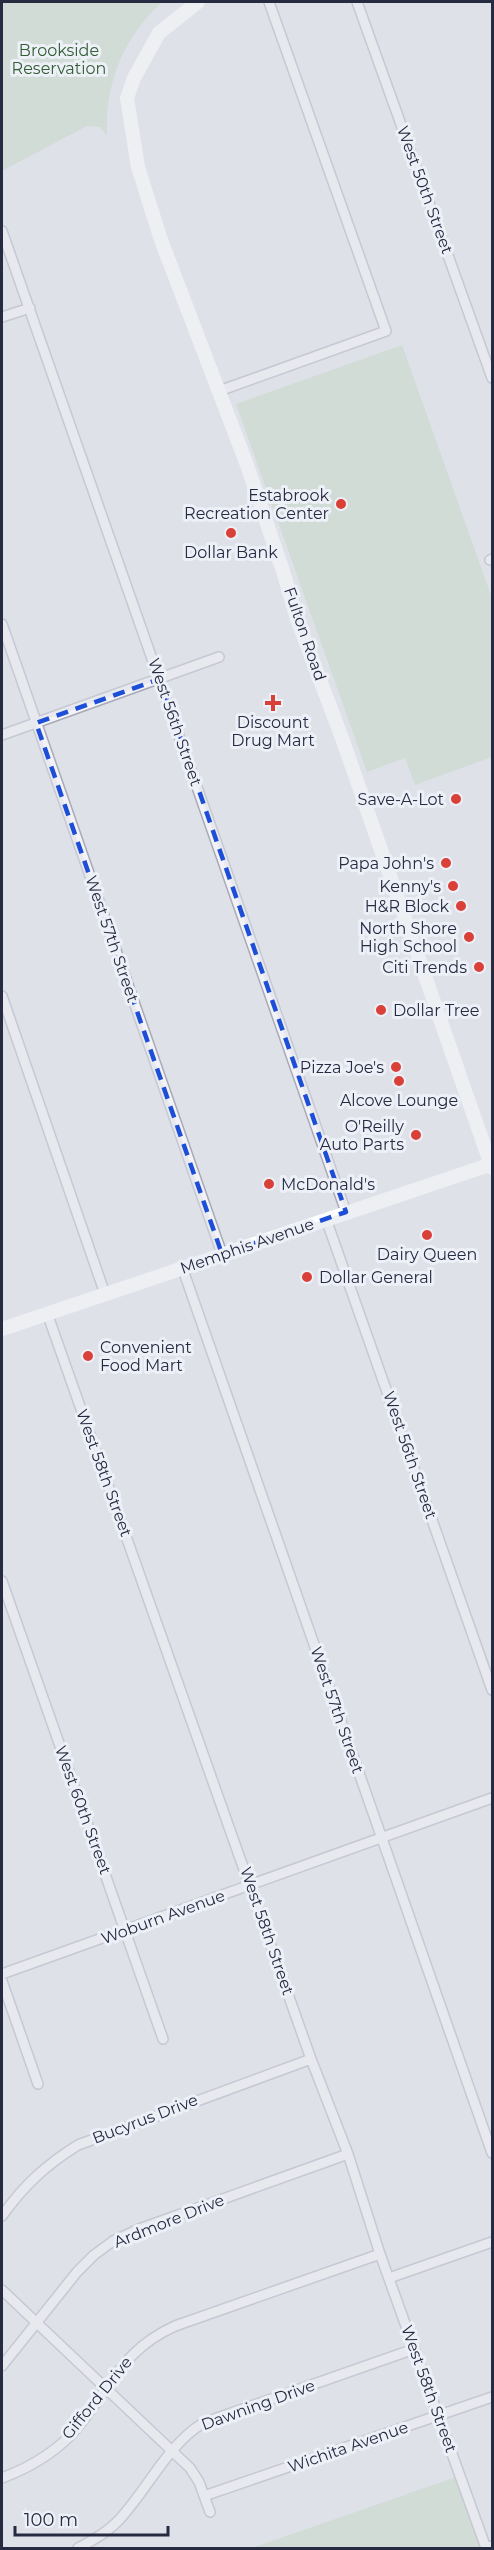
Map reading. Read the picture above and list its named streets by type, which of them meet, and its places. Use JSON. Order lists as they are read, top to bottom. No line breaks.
{"streets":{"main road":["Fulton Road","Memphis Avenue"],"street":["West 50th Street","West 56th Street","West 57th Street","West 58th Street","West 60th Street","Woburn Avenue","Bucyrus Drive","Ardmore Drive","Gifford Drive","Dawning Drive","Wichita Avenue"]},"crossings":[["Fulton Road","Memphis Avenue"],["West 56th Street","Memphis Avenue"],["West 57th Street","Memphis Avenue"],["West 57th Street","Woburn Avenue"],["Memphis Avenue","West 58th Street"],["West 58th Street","Woburn Avenue"],["West 58th Street","Bucyrus Drive"],["West 58th Street","Ardmore Drive"],["West 58th Street","Gifford Drive"],["West 58th Street","Dawning Drive"],["West 58th Street","Wichita Avenue"],["West 60th Street","Woburn Avenue"]],"parks":["Brookside Reservation"],"places":{"other":["Estabrook Recreation Center","Dollar Bank","Save-A-Lot","Papa John's","Kenny's","H&R Block","North Shore High School","Citi Trends","Dollar Tree","Pizza Joe's","Alcove Lounge","O'Reilly Auto Parts","McDonald's","Dairy Queen","Dollar General","Convenient Food Mart"],"health":["Discount Drug Mart"]},"scale_bar":"100 m"}
